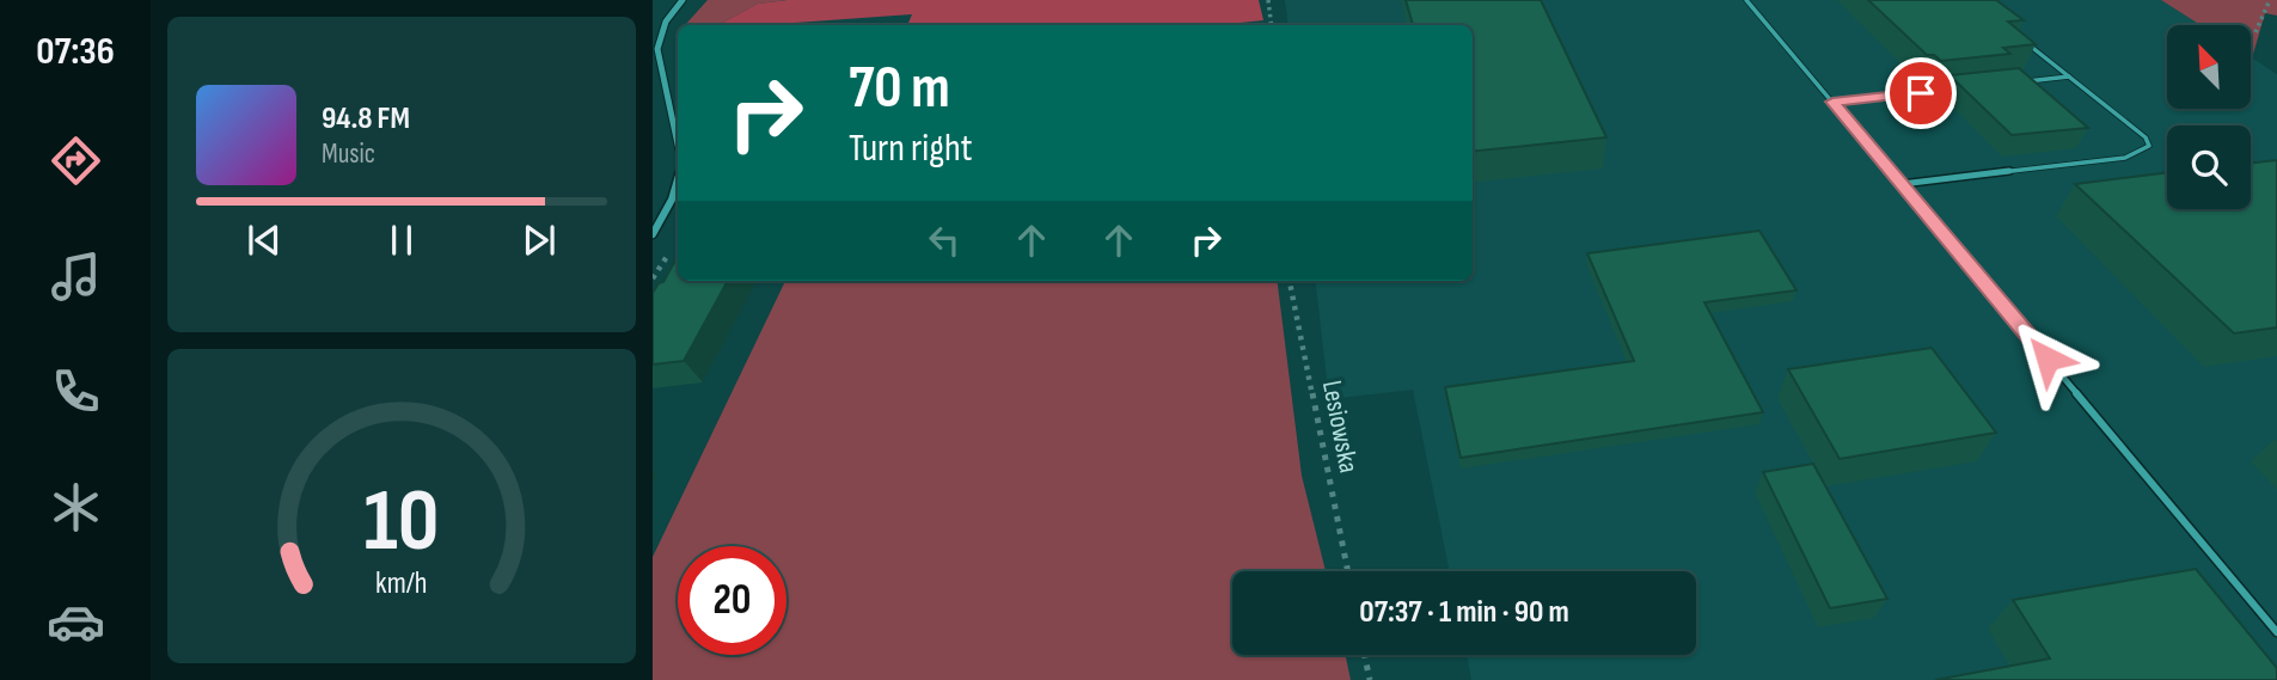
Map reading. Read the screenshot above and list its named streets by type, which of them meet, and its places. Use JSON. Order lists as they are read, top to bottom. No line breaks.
{"streets":{"path":["Lesiowska"]},"north":"top left","page":{"tabs":"07:36","turn":["70 m","Turn right"],"song":["94.8 FM","Music"],"limit":"20","trip":"07:37 · 1 min · 90 m","gauge":["10","km/h"]}}
